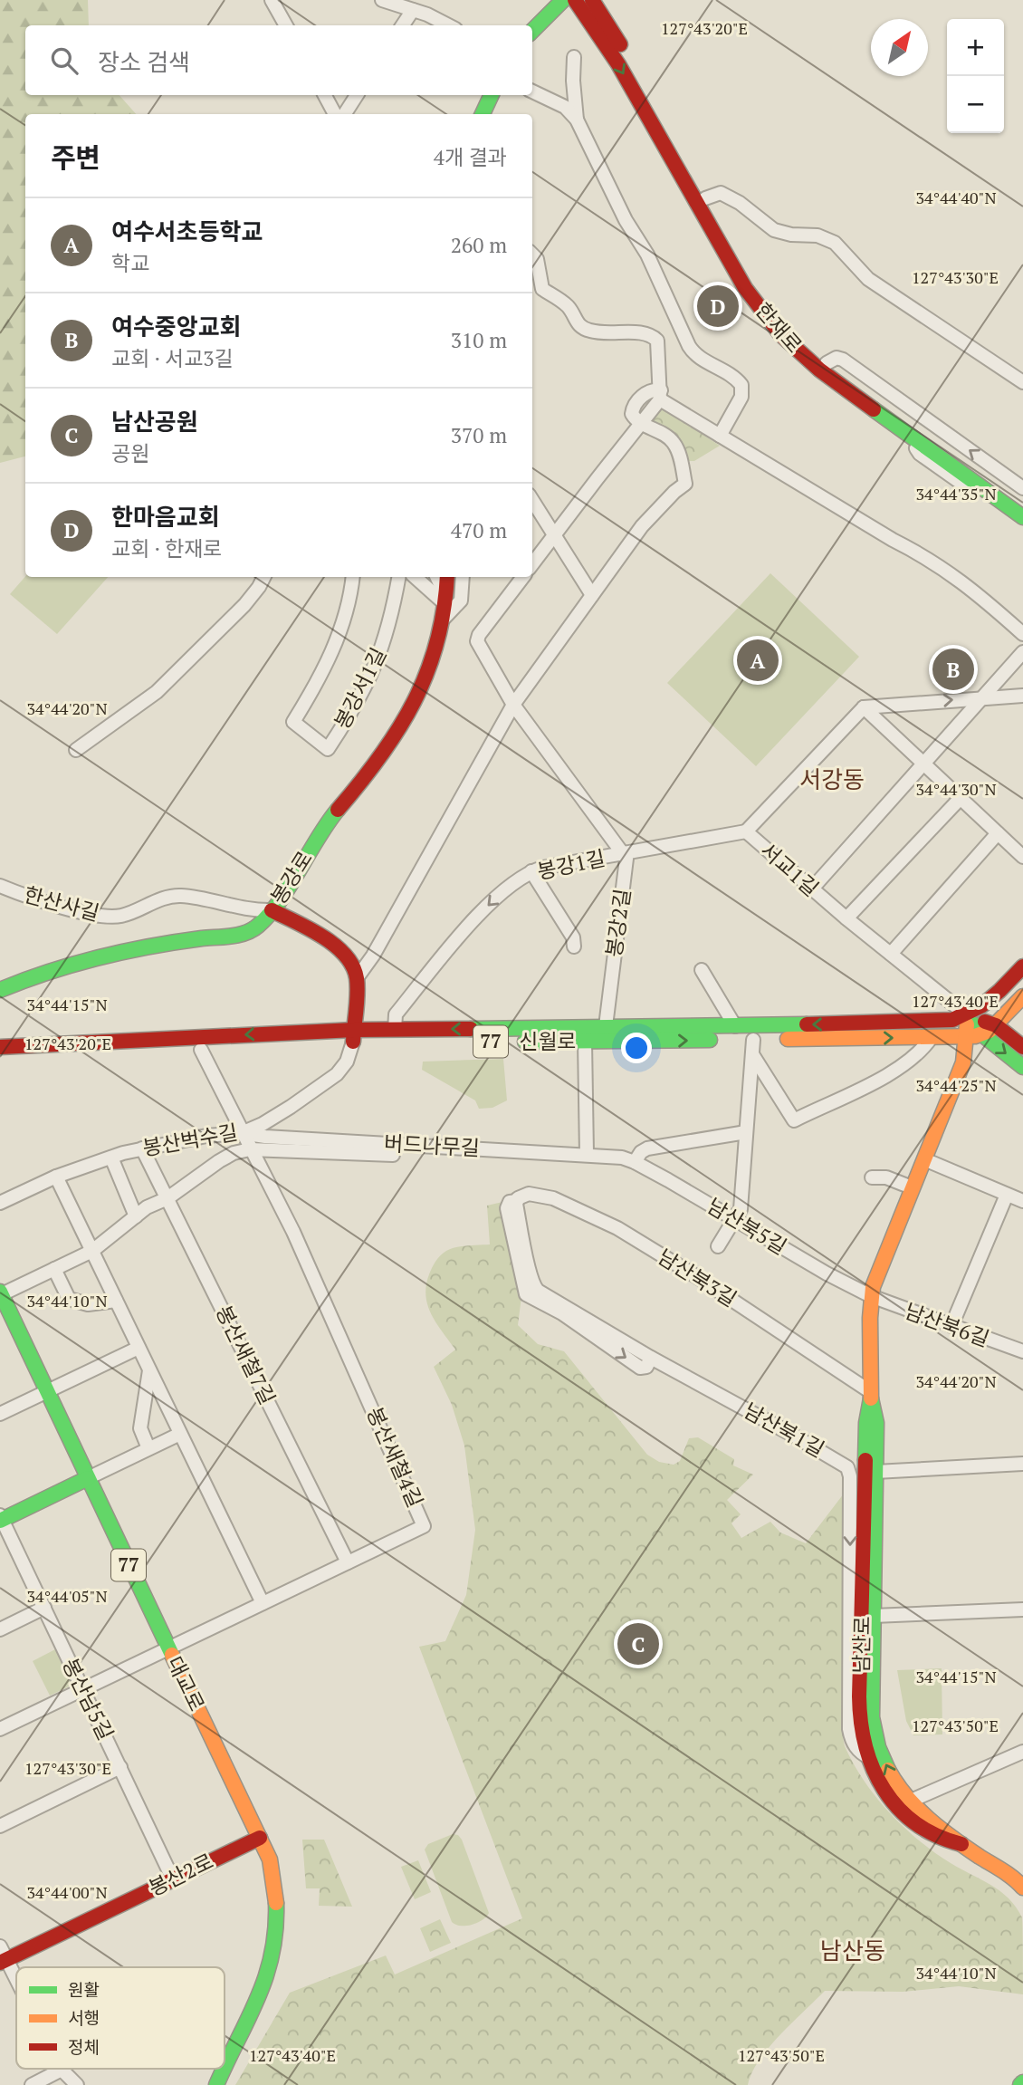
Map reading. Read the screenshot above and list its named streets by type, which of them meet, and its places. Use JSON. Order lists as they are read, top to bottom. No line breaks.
{"streets":{"street":["한재로","봉강서1길","봉강1길","서교1길","봉강로","한산사길","봉강2길","77","신월로","봉산벅수길","버드나무길","남산북5길","남산북3길","남산북6길","봉산새철7길","남산북1길","봉산새철4길","남산로","대교로","봉산남5길","봉산2로"]},"crossings":[["봉강1길","서교1길"],["봉강1길","봉강2길"],["봉강1길","신월로"],["서교1길","77"],["서교1길","신월로"],["서교1길","남산로"],["봉강로","한산사길"],["봉강2길","신월로"],["77","신월로"],["77","남산로"],["신월로","봉산벅수길"],["신월로","봉산새철4길"],["신월로","남산로"],["봉산벅수길","버드나무길"],["봉산벅수길","봉산새철7길"],["봉산벅수길","봉산새철4길"],["버드나무길","남산북5길"],["버드나무길","봉산새철4길"],["남산북5길","남산북6길"],["남산북5길","남산로"],["남산북3길","남산북1길"],["남산북3길","남산로"],["남산북6길","남산로"],["봉산새철7길","봉산새철4길"],["남산북1길","남산로"],["봉산새철4길","대교로"],["봉산새철4길","봉산남5길"],["대교로","봉산2로"],["봉산남5길","봉산2로"]],"one_way":["남산북1길"],"districts":["서강동","남산동"],"legend":["원활","서행","정체"],"north":"top right","page":{"map_buttons":["+","−"],"search":"장소 검색","heading":["주변","4개 결과"],"list":[{"mark":"A","name":"여수서초등학교","note":"학교","value":"260 m"},{"mark":"B","name":"여수중앙교회","note":"교회 · 서교3길","value":"310 m"},{"mark":"C","name":"남산공원","note":"공원","value":"370 m"},{"mark":"D","name":"한마음교회","note":"교회 · 한재로","value":"470 m"}],"pins":["D","A","B","C"]},"coordinates":["127°43'20\"E","34°44'40\"N","127°43'30\"E","34°44'35\"N","34°44'20\"N","34°44'30\"N","127°43'40\"E","34°44'15\"N","34°44'25\"N","34°44'10\"N","34°44'05\"N","127°43'50\"E","34°44'00\"N"]}
